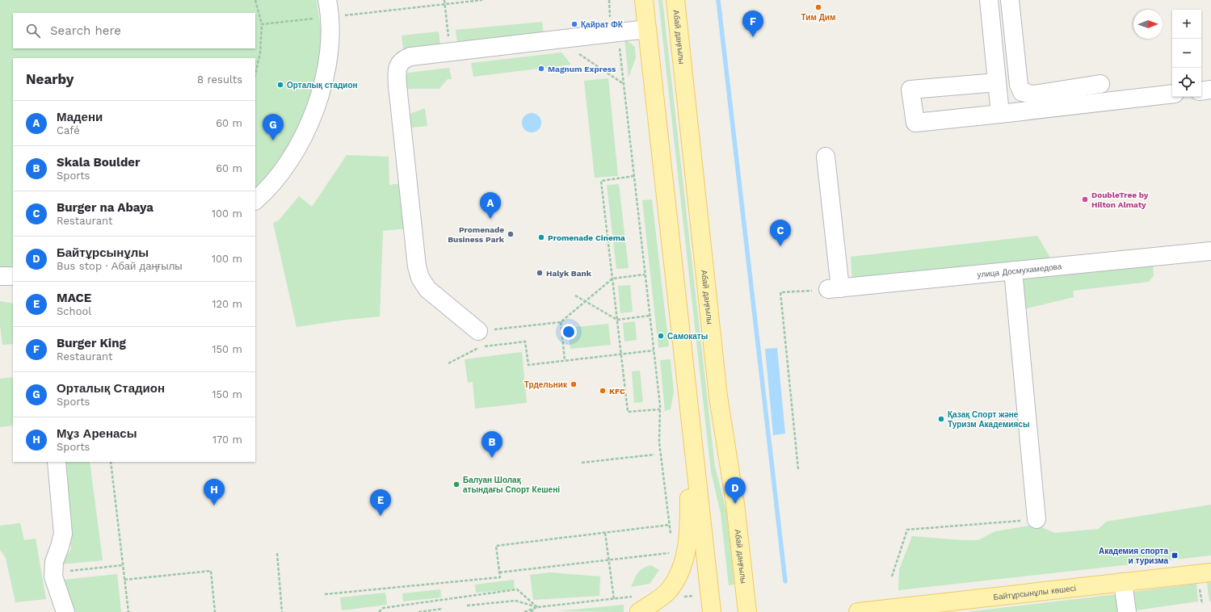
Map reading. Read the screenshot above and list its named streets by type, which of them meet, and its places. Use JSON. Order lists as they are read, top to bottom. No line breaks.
{"streets":{"main road":["Абай даңғылы","Байтұрсынұлы көшесі"],"street":["улица Досмухамедова"]},"places":{"other":["Тим Дим","Қайрат ФК","Magnum Express","Орталық стадион","DoubleTree by Hilton Almaty","Promenade Business Park","Promenade Cinema","Halyk Bank","Самокаты","Трдельник","KFC","Қазақ Спорт және Туризм Академиясы","Балуан Шолақ атындағы Спорт Кешені"],"transit":["Академия спорта и туризма"]},"north":"right","page":{"map_buttons":["+","−"],"pins":["F","G","A","C","B","D","H","E"],"search":"Search here","heading":["Nearby","8 results"],"list":[{"mark":"A","name":"Мадени","note":"Café","value":"60 m"},{"mark":"B","name":"Skala Boulder","note":"Sports","value":"60 m"},{"mark":"C","name":"Burger na Abaya","note":"Restaurant","value":"100 m"},{"mark":"D","name":"Байтұрсынұлы","note":"Bus stop · Абай даңғылы","value":"100 m"},{"mark":"E","name":"MACE","note":"School","value":"120 m"},{"mark":"F","name":"Burger King","note":"Restaurant","value":"150 m"},{"mark":"G","name":"Орталық Стадион","note":"Sports","value":"150 m"},{"mark":"H","name":"Мұз Аренасы","note":"Sports","value":"170 m"}]}}
